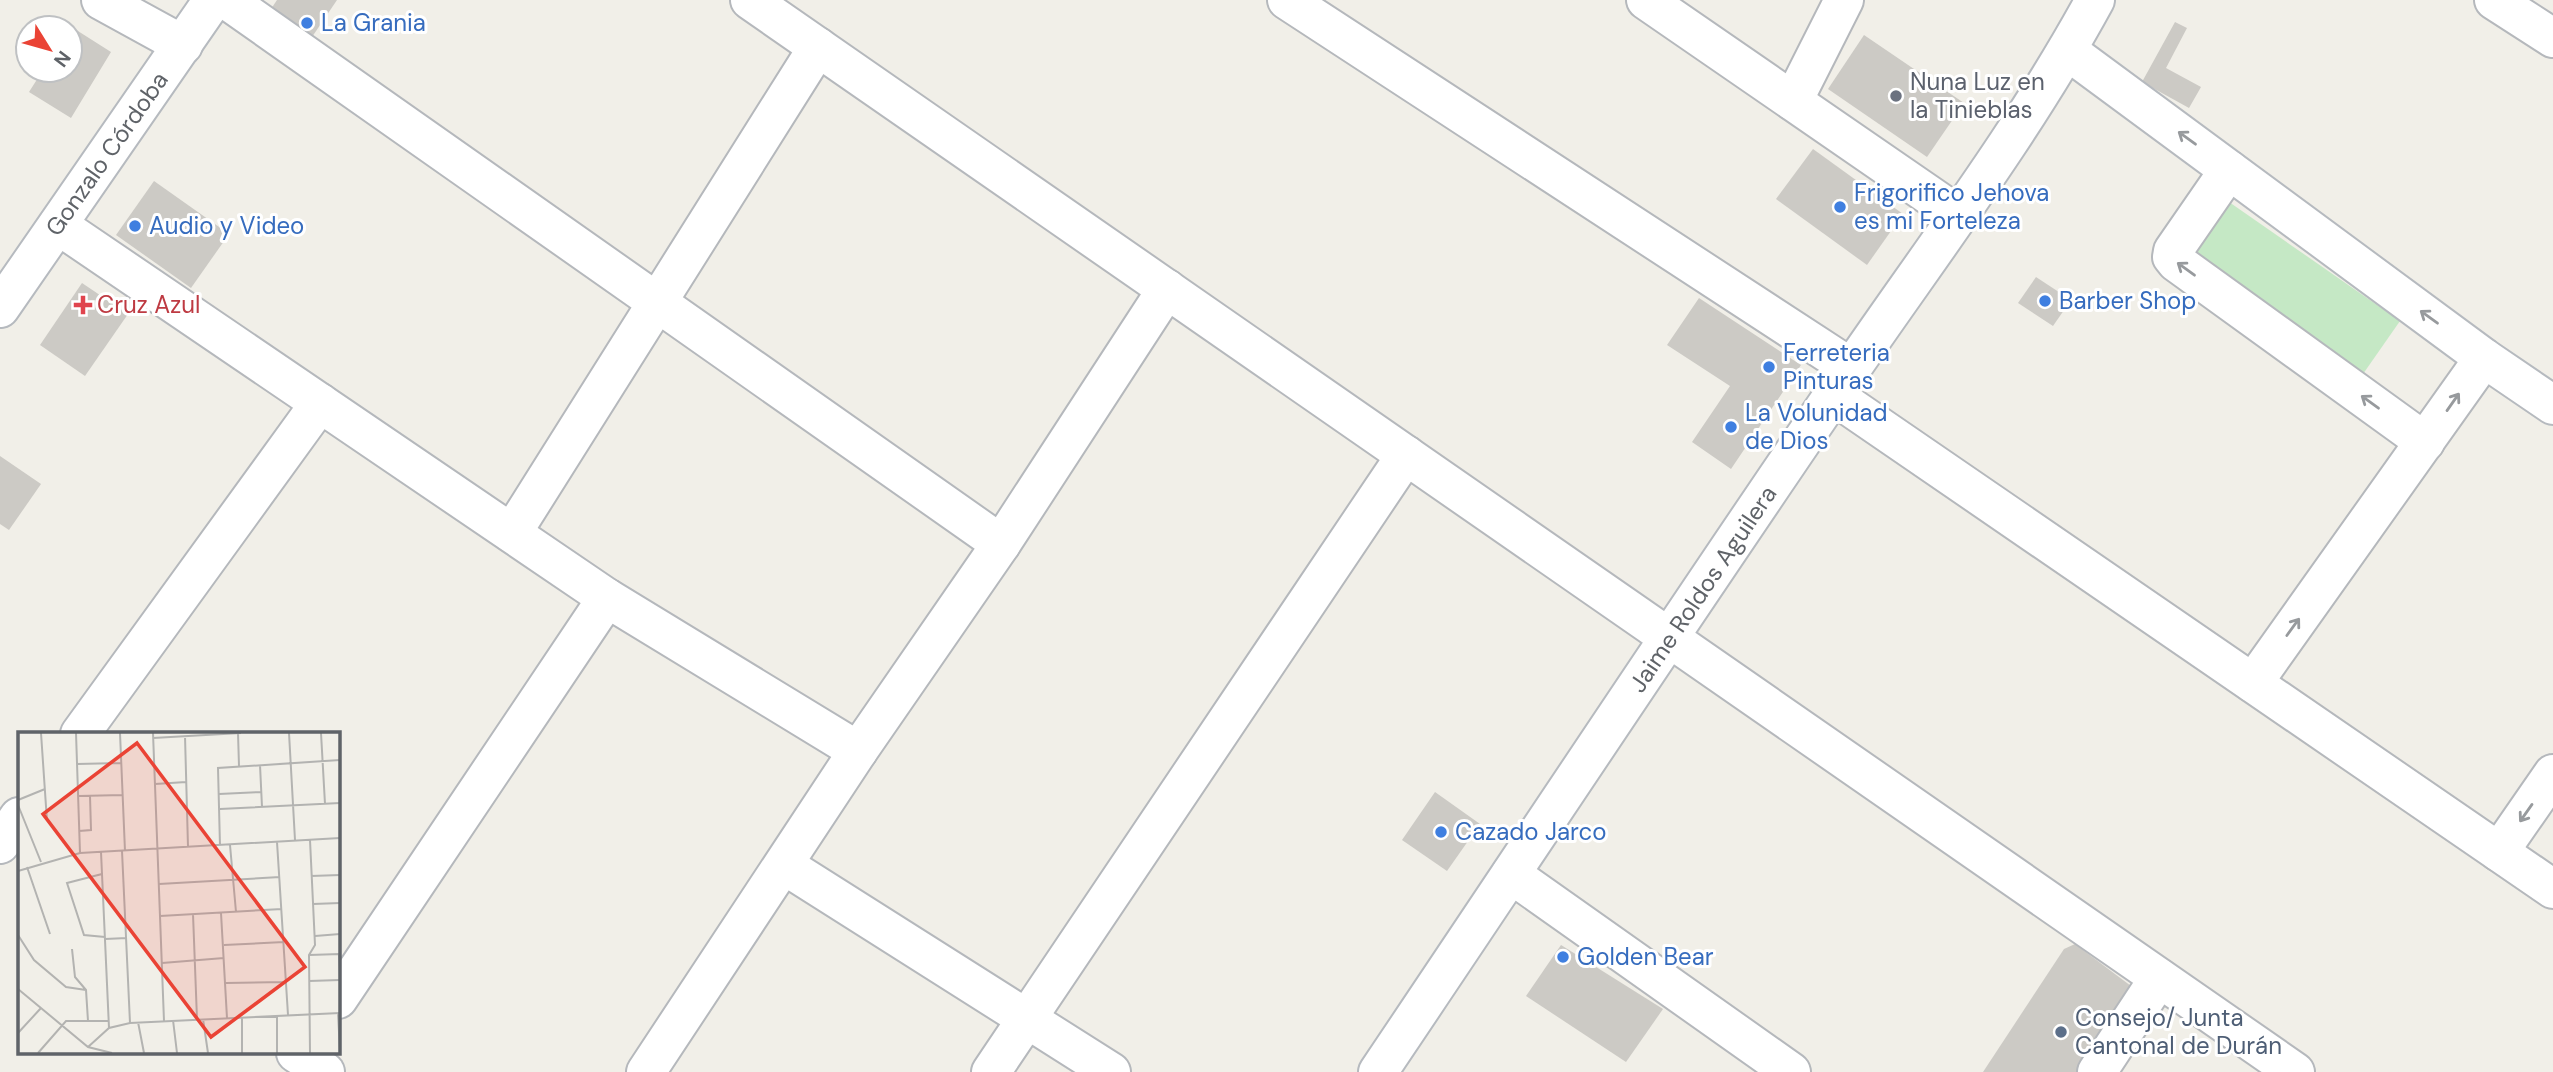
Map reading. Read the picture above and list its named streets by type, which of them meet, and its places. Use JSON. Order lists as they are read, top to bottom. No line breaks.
{"streets":{"street":["Gonzalo Córdoba","Jaime Roldos Aguilera"]},"places":{"other":["La Grania","Nuna Luz en la Tinieblas","Frigorifico Jehova es mi Forteleza","Audio y Video","Barber Shop","Ferreteria Pinturas","La Volunidad de Dios","Cazado Jarco","Golden Bear","Consejo/ Junta Cantonal de Durán"],"health":["Cruz Azul"]},"north":"bottom right"}
